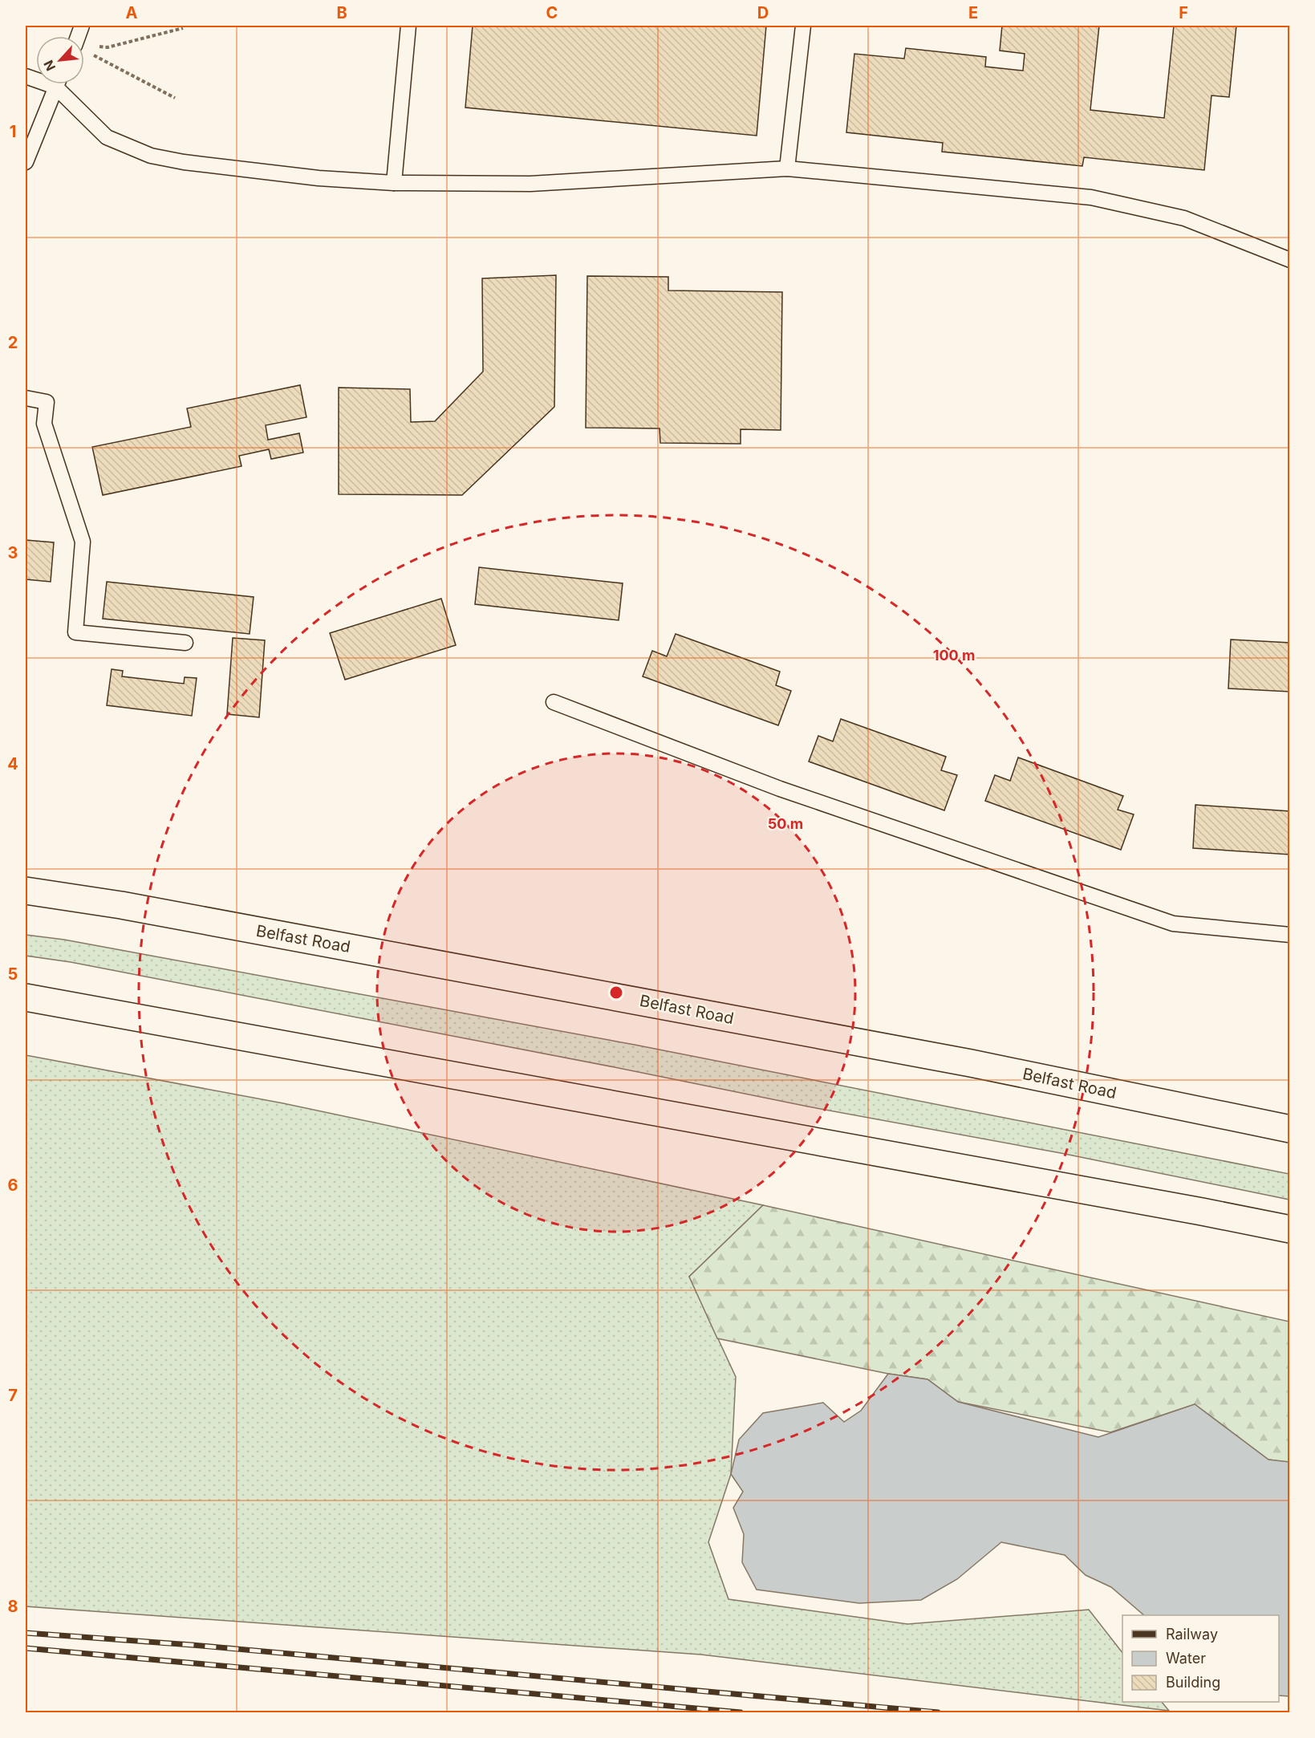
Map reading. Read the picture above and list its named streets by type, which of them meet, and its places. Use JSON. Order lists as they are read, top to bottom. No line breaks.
{"streets":{"highway":["Belfast Road"]},"legend":["Railway","Water","Building"],"north":"bottom left","grid":{"columns":["A","B","C","D","E","F"],"rows":["1","2","3","4","5","6","7","8"]},"rings":["100 m","50 m"]}
